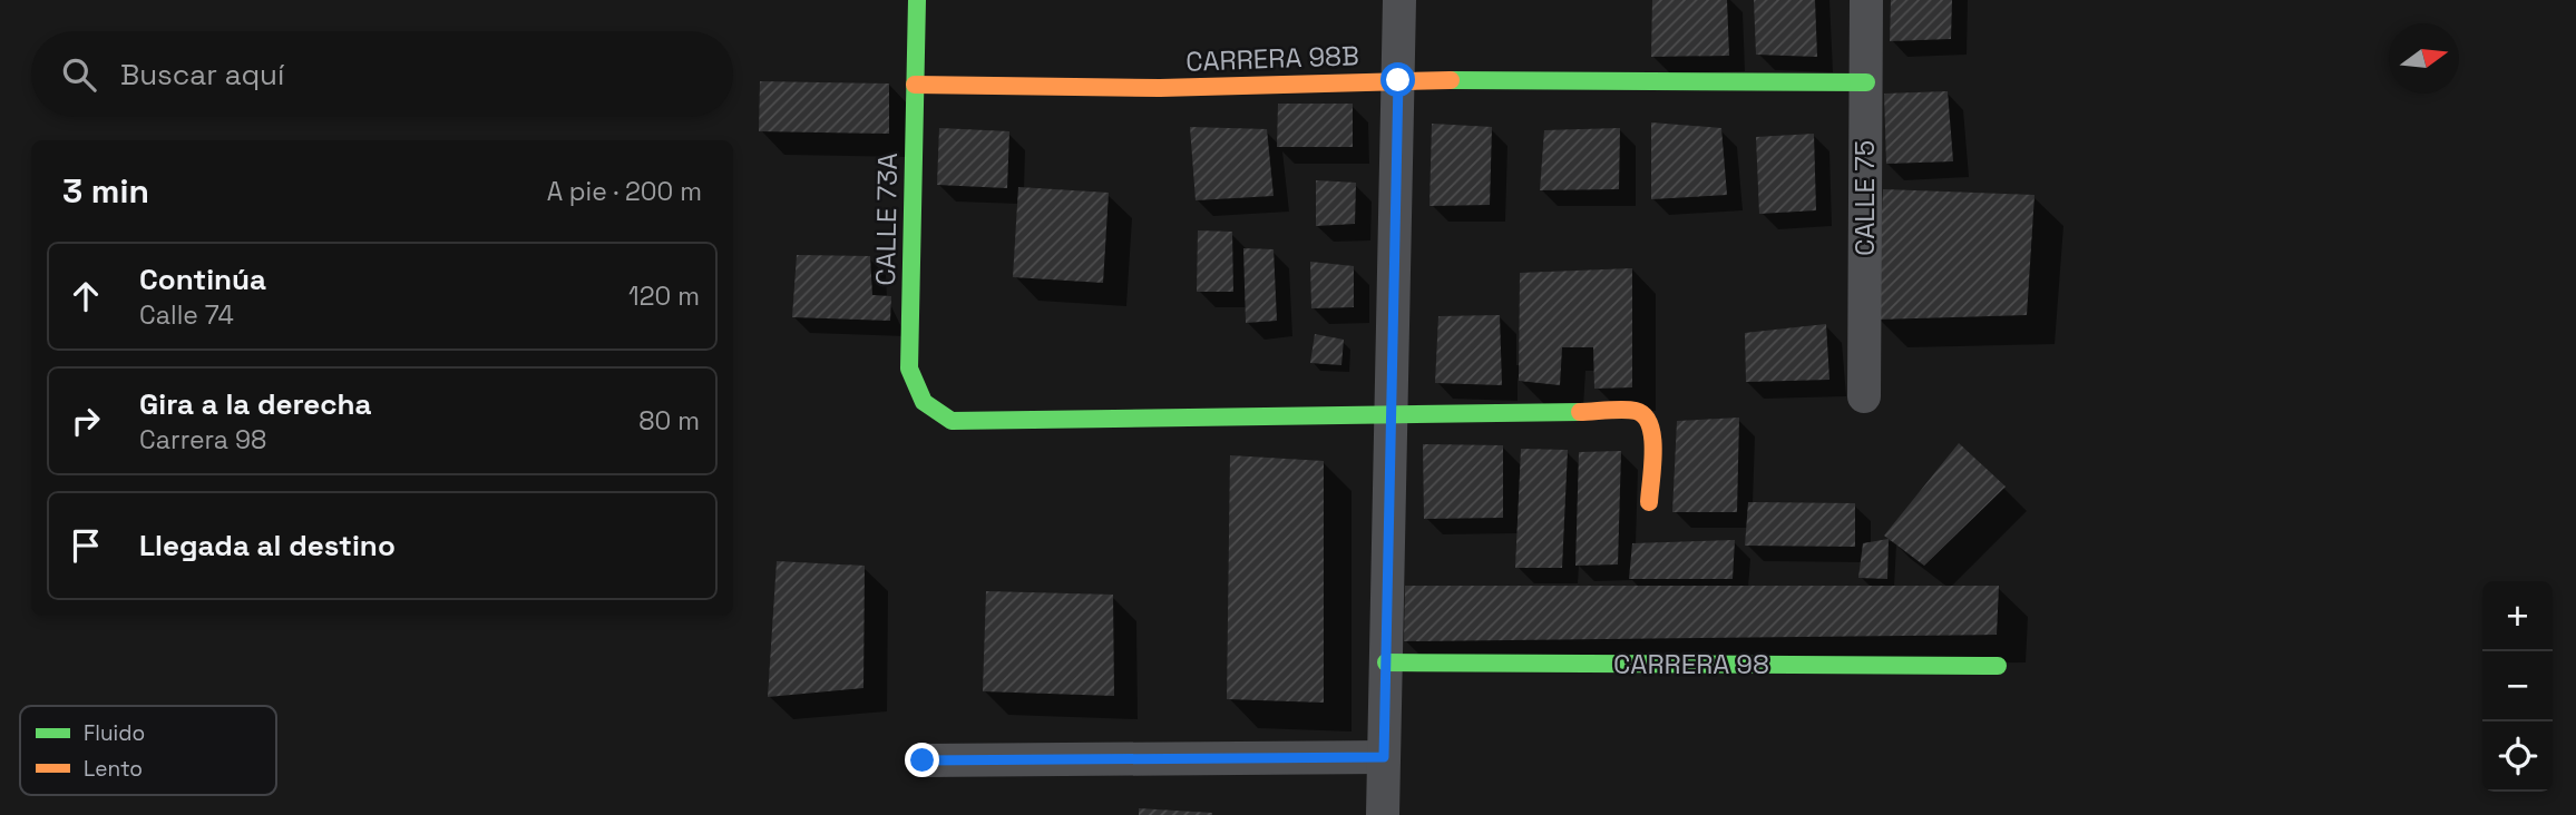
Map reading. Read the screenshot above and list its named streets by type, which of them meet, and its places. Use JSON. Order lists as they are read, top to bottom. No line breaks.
{"streets":{"street":["CARRERA 98B","CALLE 75","CALLE 73A","CARRERA 98"]},"crossings":[["CARRERA 98B","CALLE 75"],["CARRERA 98B","CALLE 73A"]],"legend":["Fluido","Lento"],"north":"right","page":{"search":"Buscar aquí","heading":["3 min","A pie · 200 m"],"list":[["Continúa","Calle 74","120 m"],["Gira a la derecha","Carrera 98","80 m"],"Llegada al destino"],"map_buttons":["+","−"]}}
